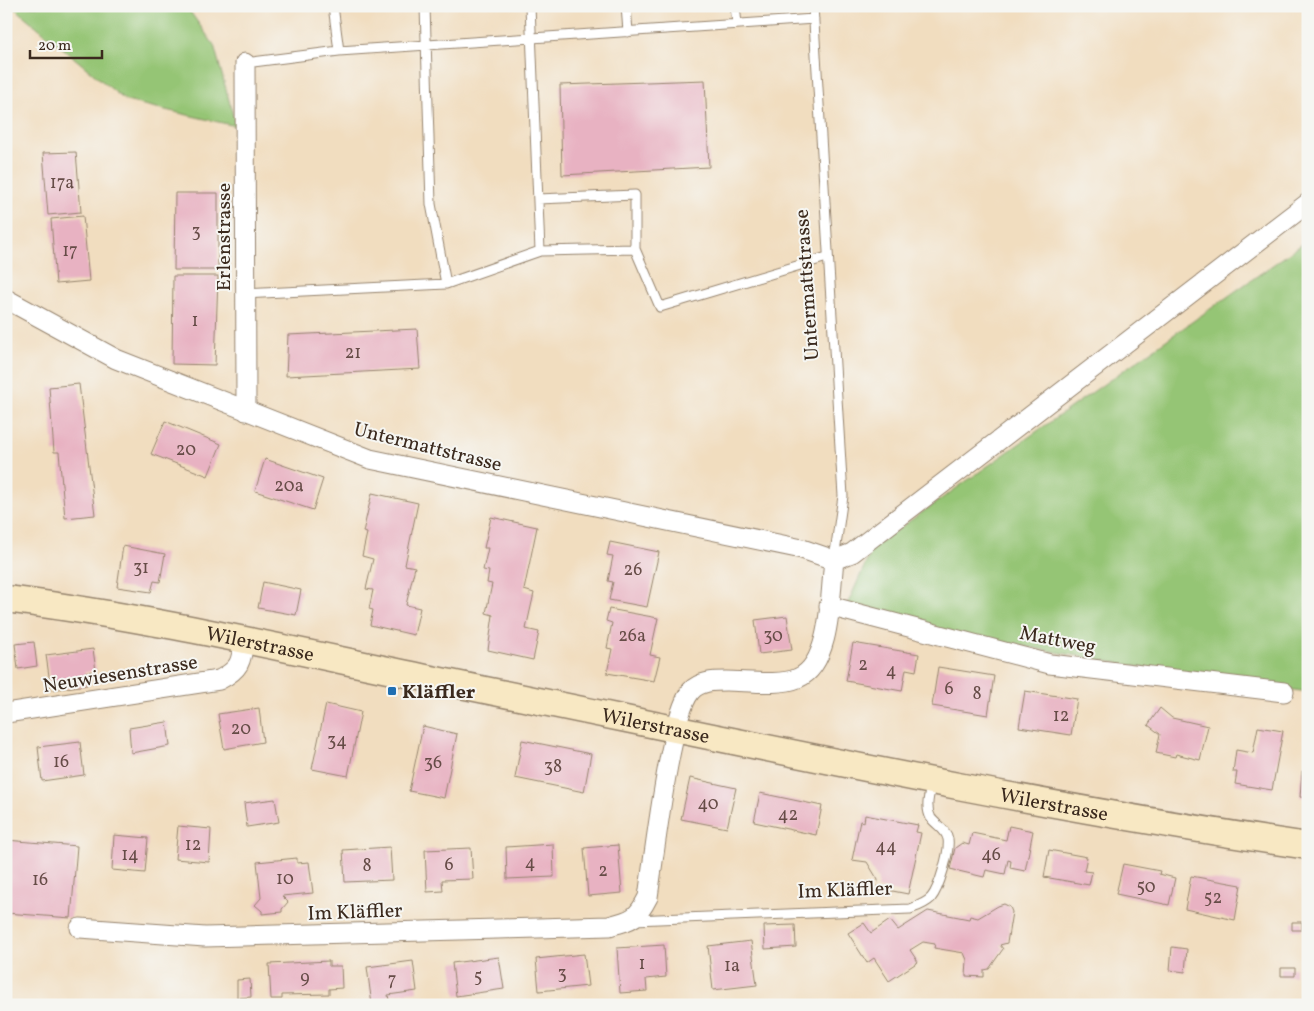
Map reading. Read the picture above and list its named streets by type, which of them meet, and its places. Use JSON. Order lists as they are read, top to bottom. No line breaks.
{"streets":{"main road":["Wilerstrasse"],"street":["Erlenstrasse","Untermattstrasse","Mattweg","Neuwiesenstrasse","Im Kläffler"]},"crossings":[["Erlenstrasse","Untermattstrasse"],["Untermattstrasse","Mattweg"],["Untermattstrasse","Wilerstrasse"],["Wilerstrasse","Neuwiesenstrasse"],["Wilerstrasse","Im Kläffler"]],"places":{"transit":["Kläffler"]},"house_numbers":["17a","3","17","1","21","20","20a","31","26","26a","30","2","4","6","8","12","20","34","16","36","38","40","42","12","44","14","46","4","6","8","2","10","16","50","52","1","1a","3","5","9","7"],"scale_bar":"20 m"}
